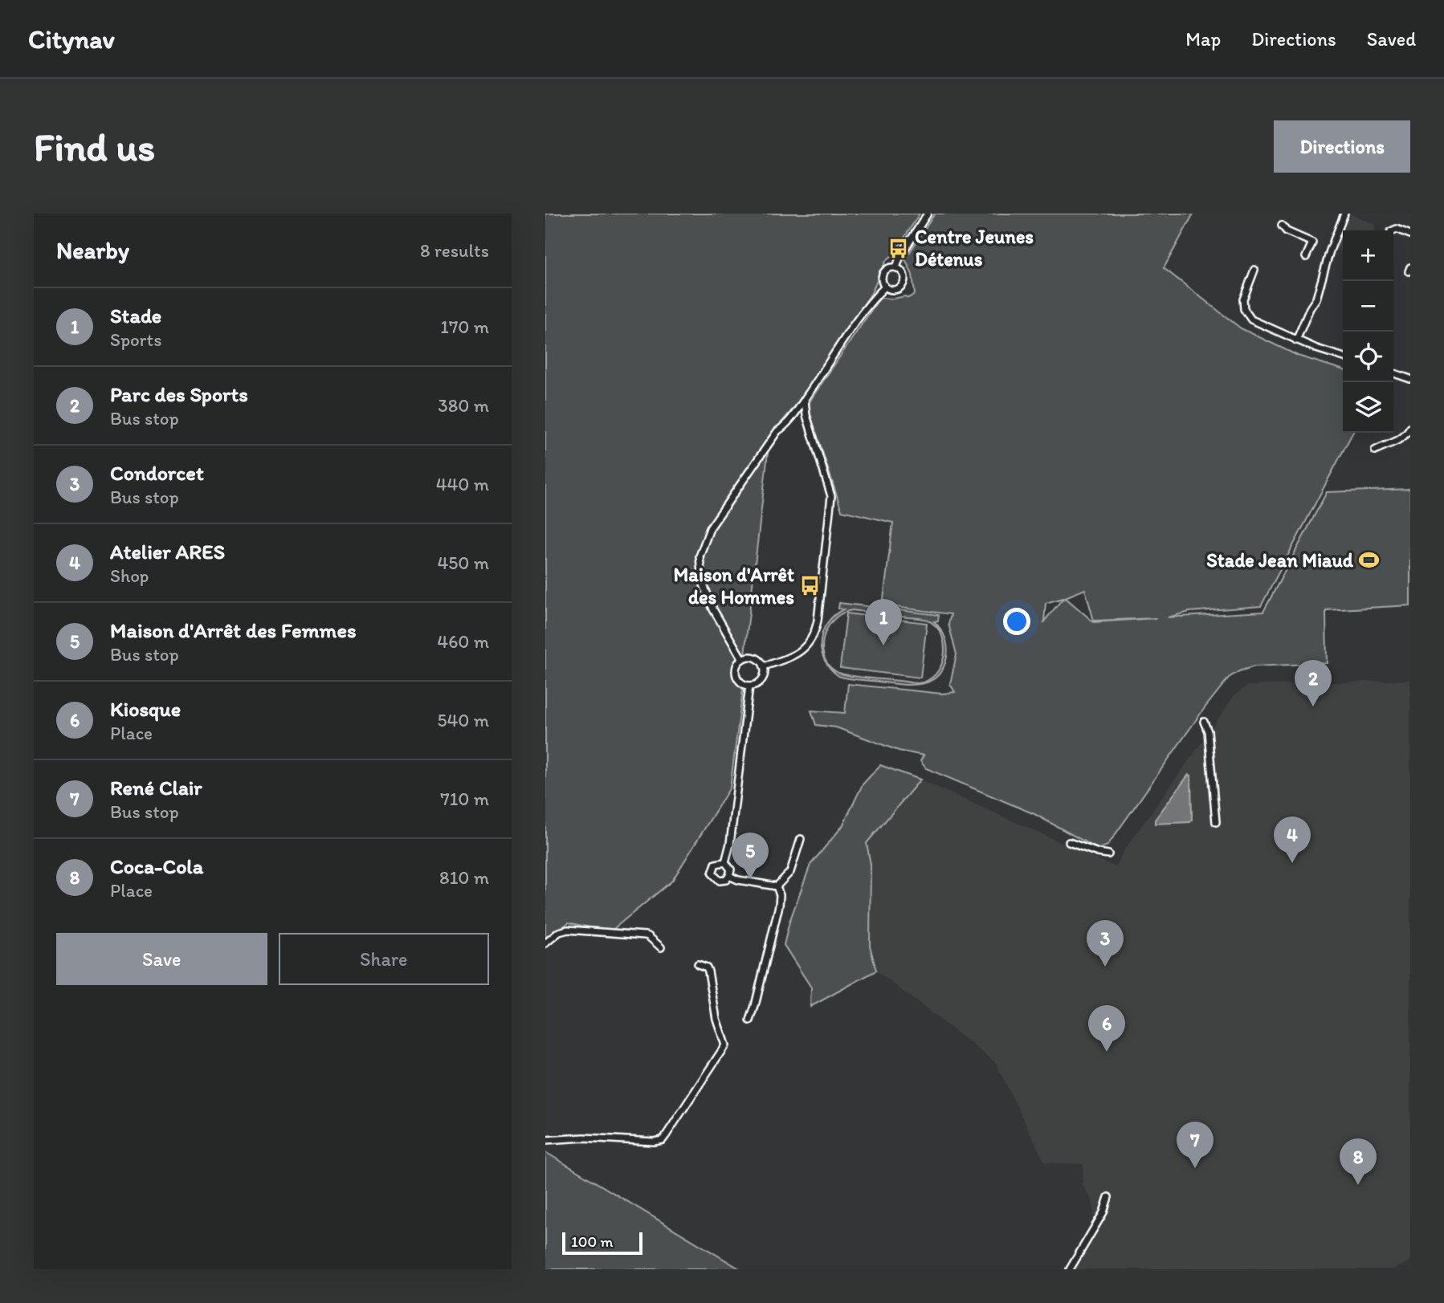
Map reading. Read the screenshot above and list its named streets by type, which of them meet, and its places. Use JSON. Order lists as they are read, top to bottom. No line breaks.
{"places":{"bus stop":["Centre Jeunes Détenus","Maison d'Arrêt des Hommes"],"sports":["Stade Jean Miaud"]},"scale_bar":"100 m","page":{"header":"Citynav","nav":["Map","Directions","Saved"],"buttons":["Directions",["Save","Share"]],"title":"Find us","heading":["Nearby","8 results"],"map_buttons":["+","−"],"list":[{"mark":"1","name":"Stade","note":"Sports","value":"170 m"},{"mark":"2","name":"Parc des Sports","note":"Bus stop","value":"380 m"},{"mark":"3","name":"Condorcet","note":"Bus stop","value":"440 m"},{"mark":"4","name":"Atelier ARES","note":"Shop","value":"450 m"},{"mark":"5","name":"Maison d'Arrêt des Femmes","note":"Bus stop","value":"460 m"},{"mark":"6","name":"Kiosque","note":"Place","value":"540 m"},{"mark":"7","name":"René Clair","note":"Bus stop","value":"710 m"},{"mark":"8","name":"Coca-Cola","note":"Place","value":"810 m"}],"pins":["1","2","4","5","3","6","7","8"],"scale":"100 m"}}
